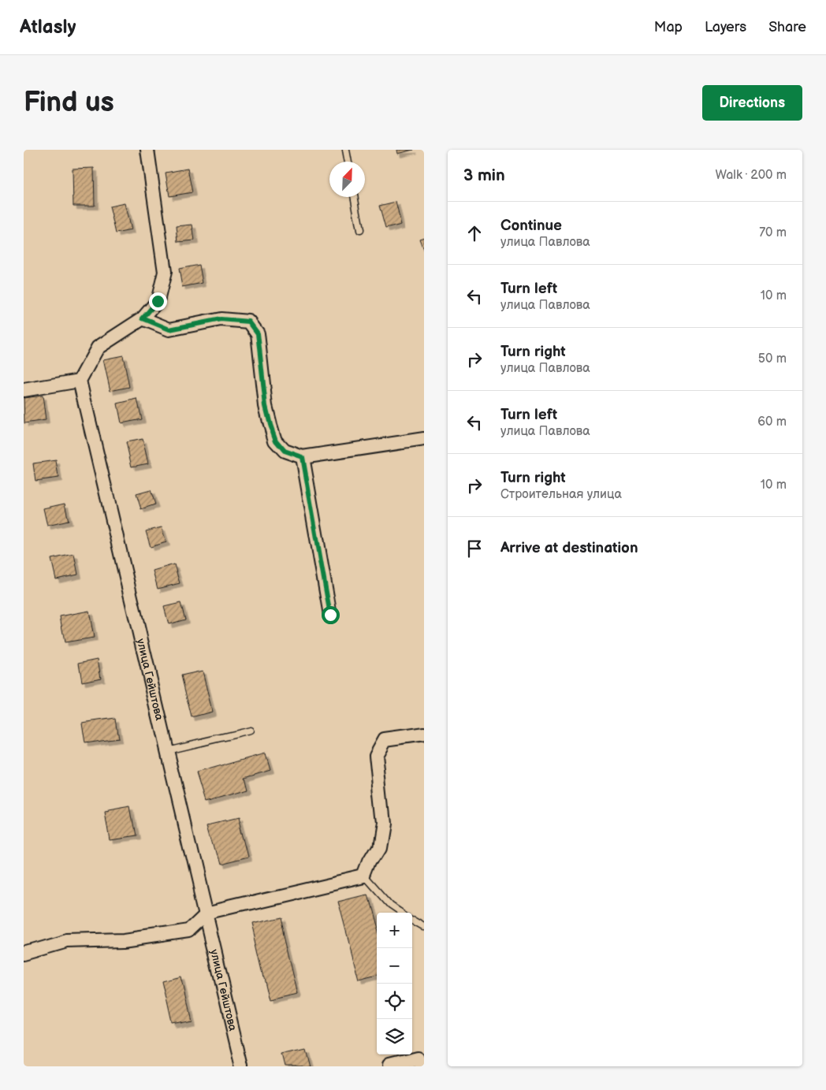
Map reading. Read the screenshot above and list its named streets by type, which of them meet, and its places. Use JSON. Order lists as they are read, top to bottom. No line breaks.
{"streets":{"street":["улица Гейштова"]},"north":"top right","page":{"header":"Atlasly","nav":["Map","Layers","Share"],"buttons":"Directions","title":"Find us","heading":["3 min","Walk · 200 m"],"list":[["Continue","улица Павлова","70 m"],["Turn left","улица Павлова","10 m"],["Turn right","улица Павлова","50 m"],["Turn left","улица Павлова","60 m"],["Turn right","Строительная улица","10 m"],"Arrive at destination"],"map_buttons":["+","−"]}}
